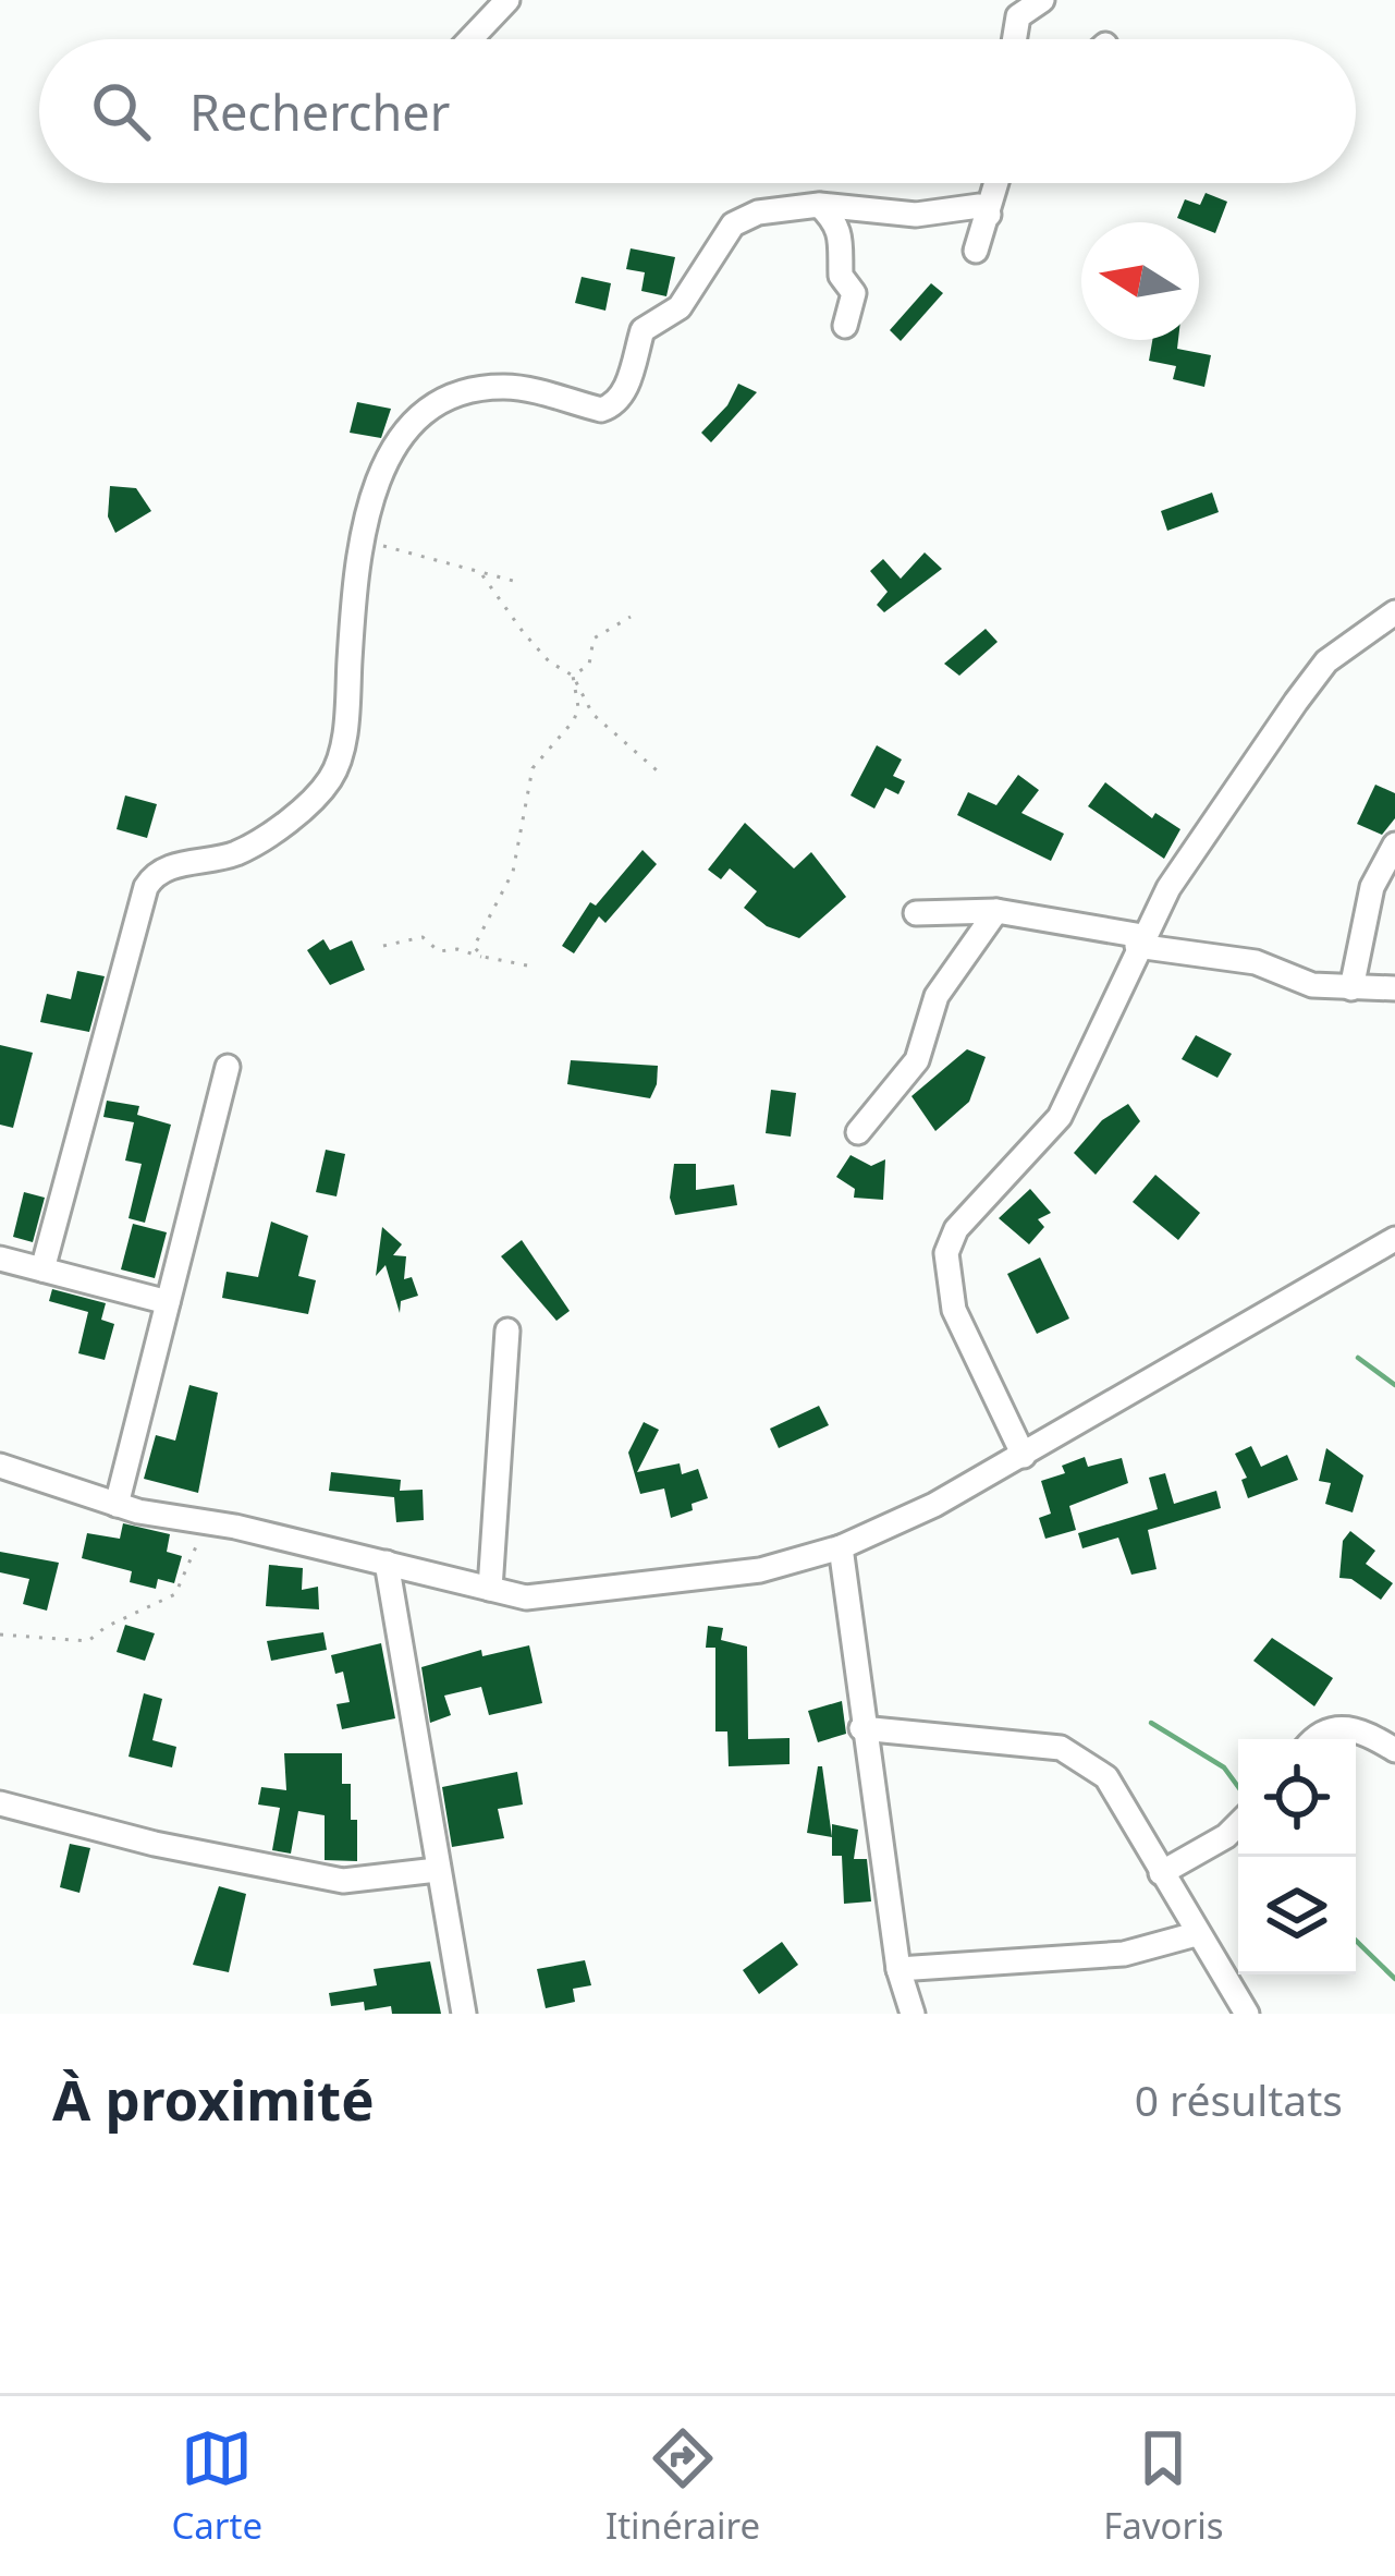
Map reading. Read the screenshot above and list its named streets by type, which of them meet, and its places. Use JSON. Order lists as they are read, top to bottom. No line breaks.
{"north":"left","page":{"search":"Rechercher","heading":["À proximité","0 résultats"],"nav":["Carte","Itinéraire","Favoris"]}}
